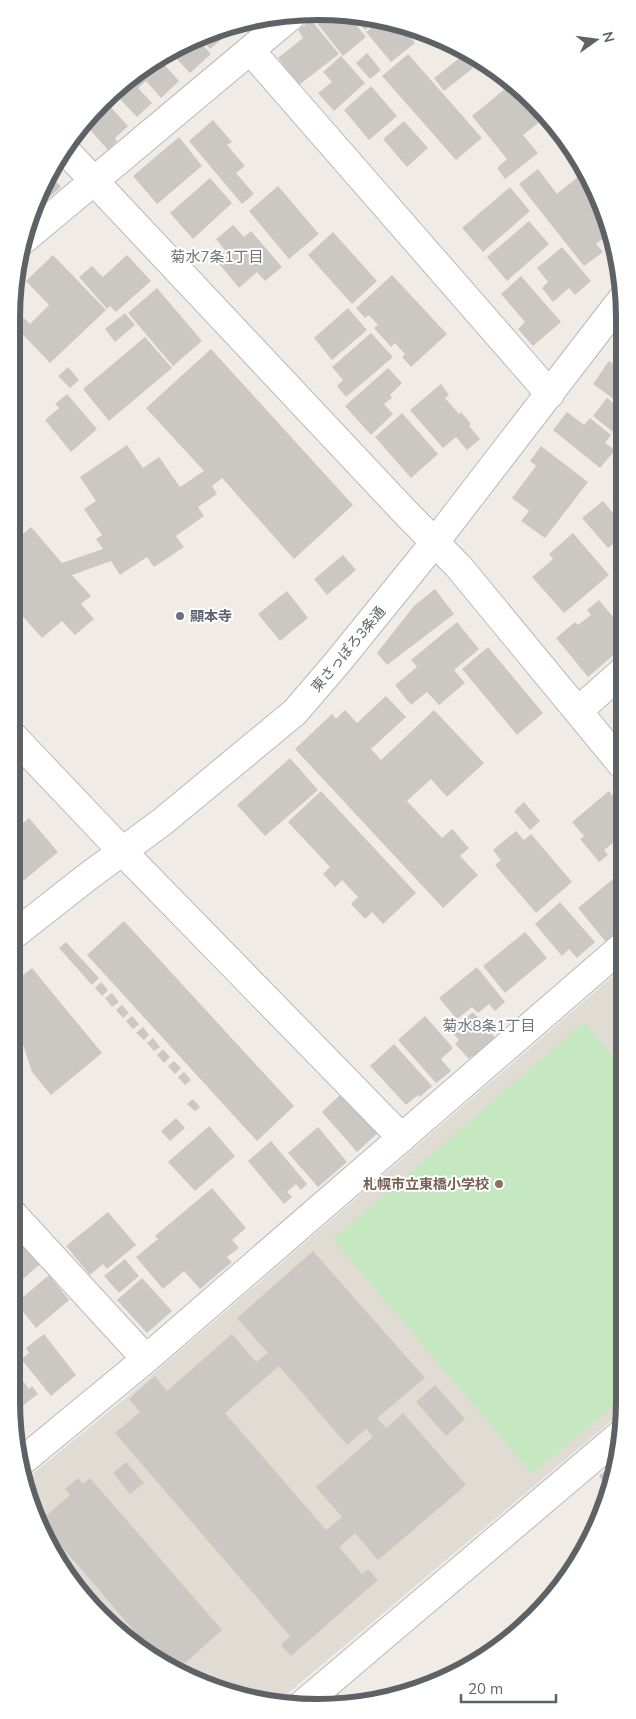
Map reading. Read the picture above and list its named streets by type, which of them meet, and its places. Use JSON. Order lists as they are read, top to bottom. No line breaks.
{"streets":{"street":["東さっぽろ3条通"]},"districts":["菊水7条1丁目","菊水8条1丁目"],"places":["顯本寺","札幌市立東橋小学校"],"scale_bar":"20 m","north":"right"}
